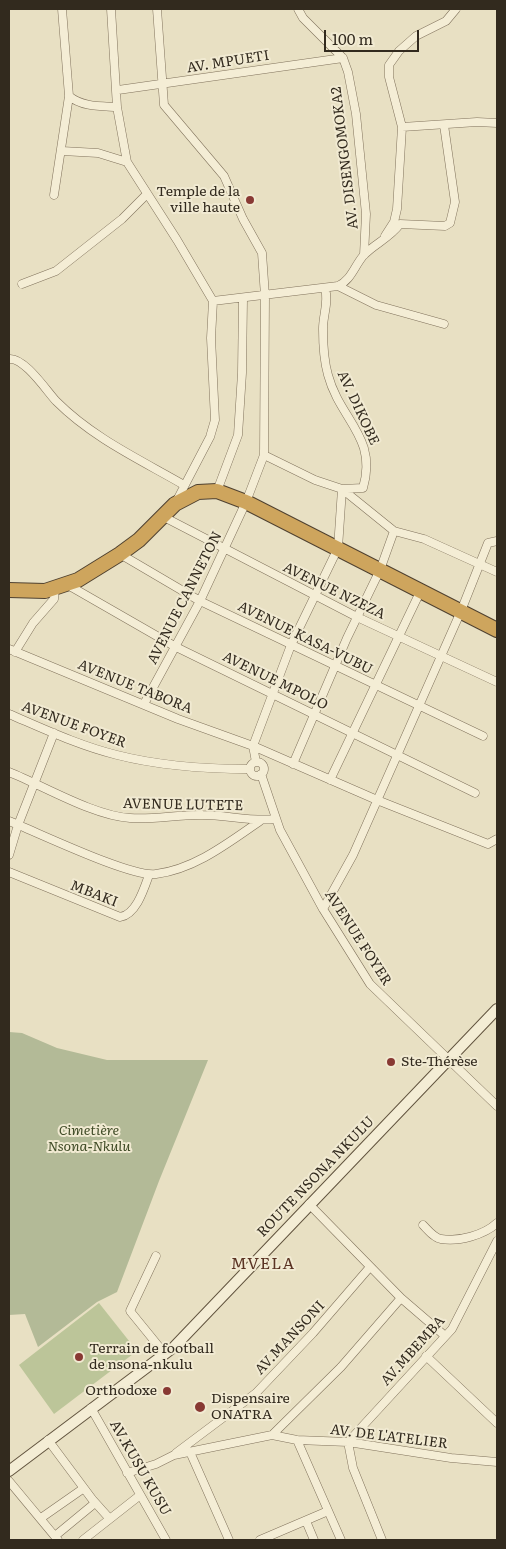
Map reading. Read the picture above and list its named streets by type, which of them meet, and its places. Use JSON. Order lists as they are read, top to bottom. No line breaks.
{"streets":{"street":["AV. MPUETI","AV. DISENGOMOKA2","AV. DIKOBE","AVENUE NZEZA","AVENUE CANNETON","AVENUE KASA-VUBU","AVENUE MPOLO","AVENUE TABORA","AVENUE FOYER","AVENUE LUTETE","MBAKI","ROUTE NSONA NKULU","AV.MANSONI","AV.MBEMBA","AV. DE L'ATELIER","AV.KUSU KUSU"]},"crossings":[["AV. MPUETI","AV. DISENGOMOKA2"],["AVENUE NZEZA","AVENUE CANNETON"],["AVENUE CANNETON","AVENUE KASA-VUBU"],["AVENUE CANNETON","AVENUE MPOLO"],["AVENUE CANNETON","AVENUE TABORA"],["AVENUE FOYER","AVENUE LUTETE"],["AVENUE FOYER","ROUTE NSONA NKULU"],["ROUTE NSONA NKULU","AV.KUSU KUSU"],["AV.MANSONI","AV. DE L'ATELIER"],["AV.MBEMBA","AV. DE L'ATELIER"]],"districts":["MVELA"],"parks":["Cimetière Nsona-Nkulu"],"places":["Temple de la ville haute","Ste-Thérèse","Terrain de football de nsona-nkulu","Orthodoxe","Dispensaire ONATRA"],"scale_bar":"100 m"}
